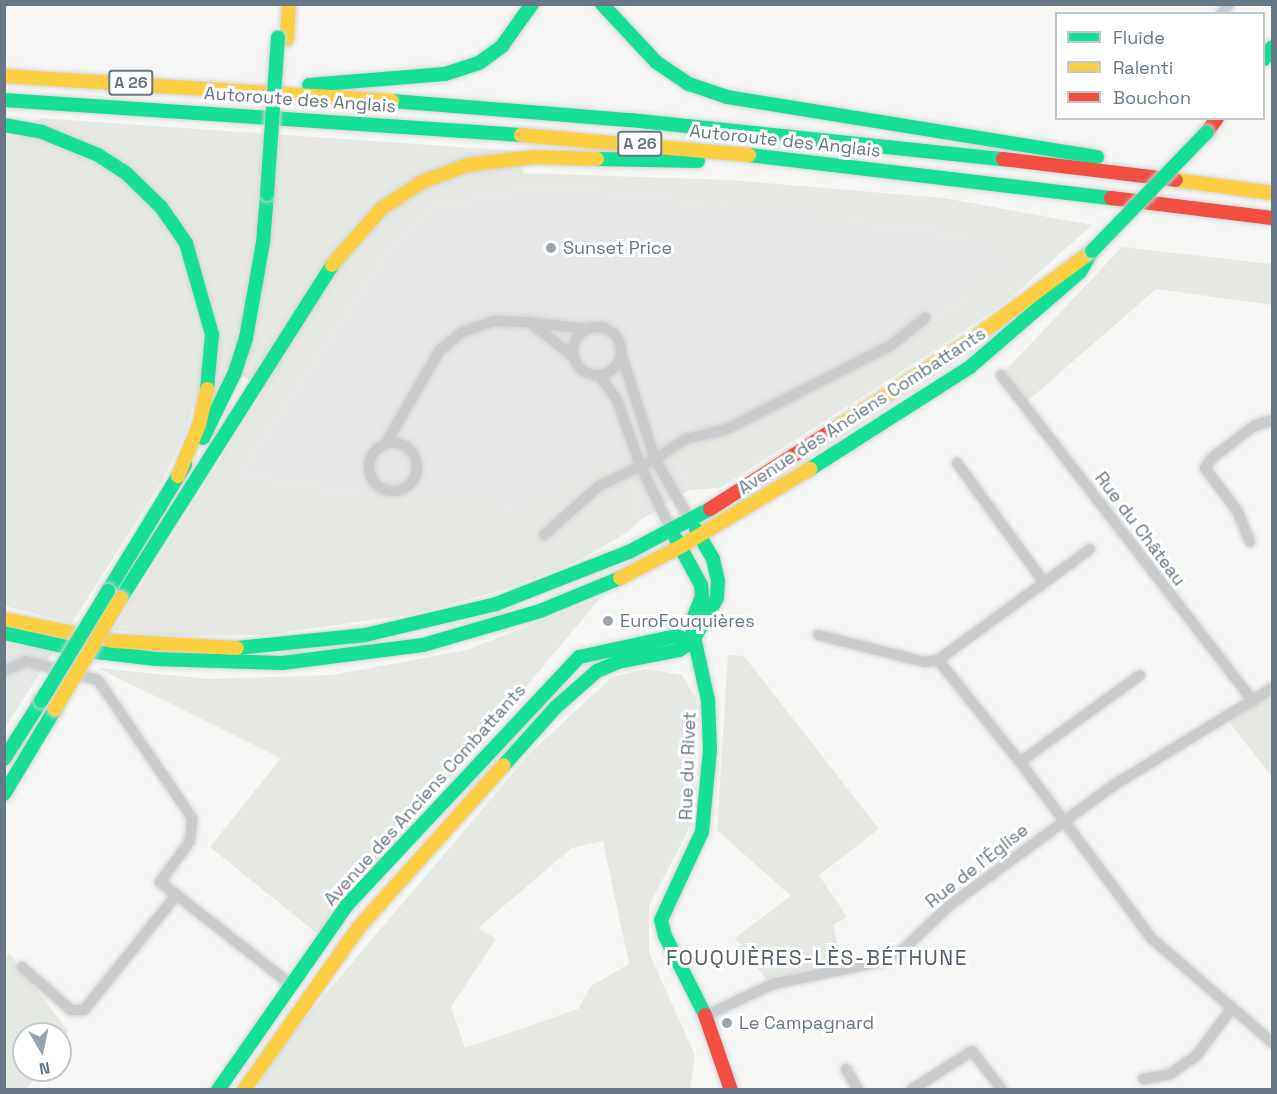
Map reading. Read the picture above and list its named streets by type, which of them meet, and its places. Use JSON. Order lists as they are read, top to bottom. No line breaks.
{"streets":{"main road":["A 26","Autoroute des Anglais","Avenue des Anciens Combattants","Rue du Rivet"],"street":["Rue du Château","Rue de l'Église"]},"crossings":[["Avenue des Anciens Combattants","Rue du Rivet"],["Rue du Château","Rue de l'Église"],["Rue du Rivet","Rue de l'Église"]],"districts":["FOUQUIÈRES-LÈS-BÉTHUNE"],"places":["Sunset Price","EuroFouquières","Le Campagnard"],"legend":["Fluide","Ralenti","Bouchon"],"north":"bottom"}
